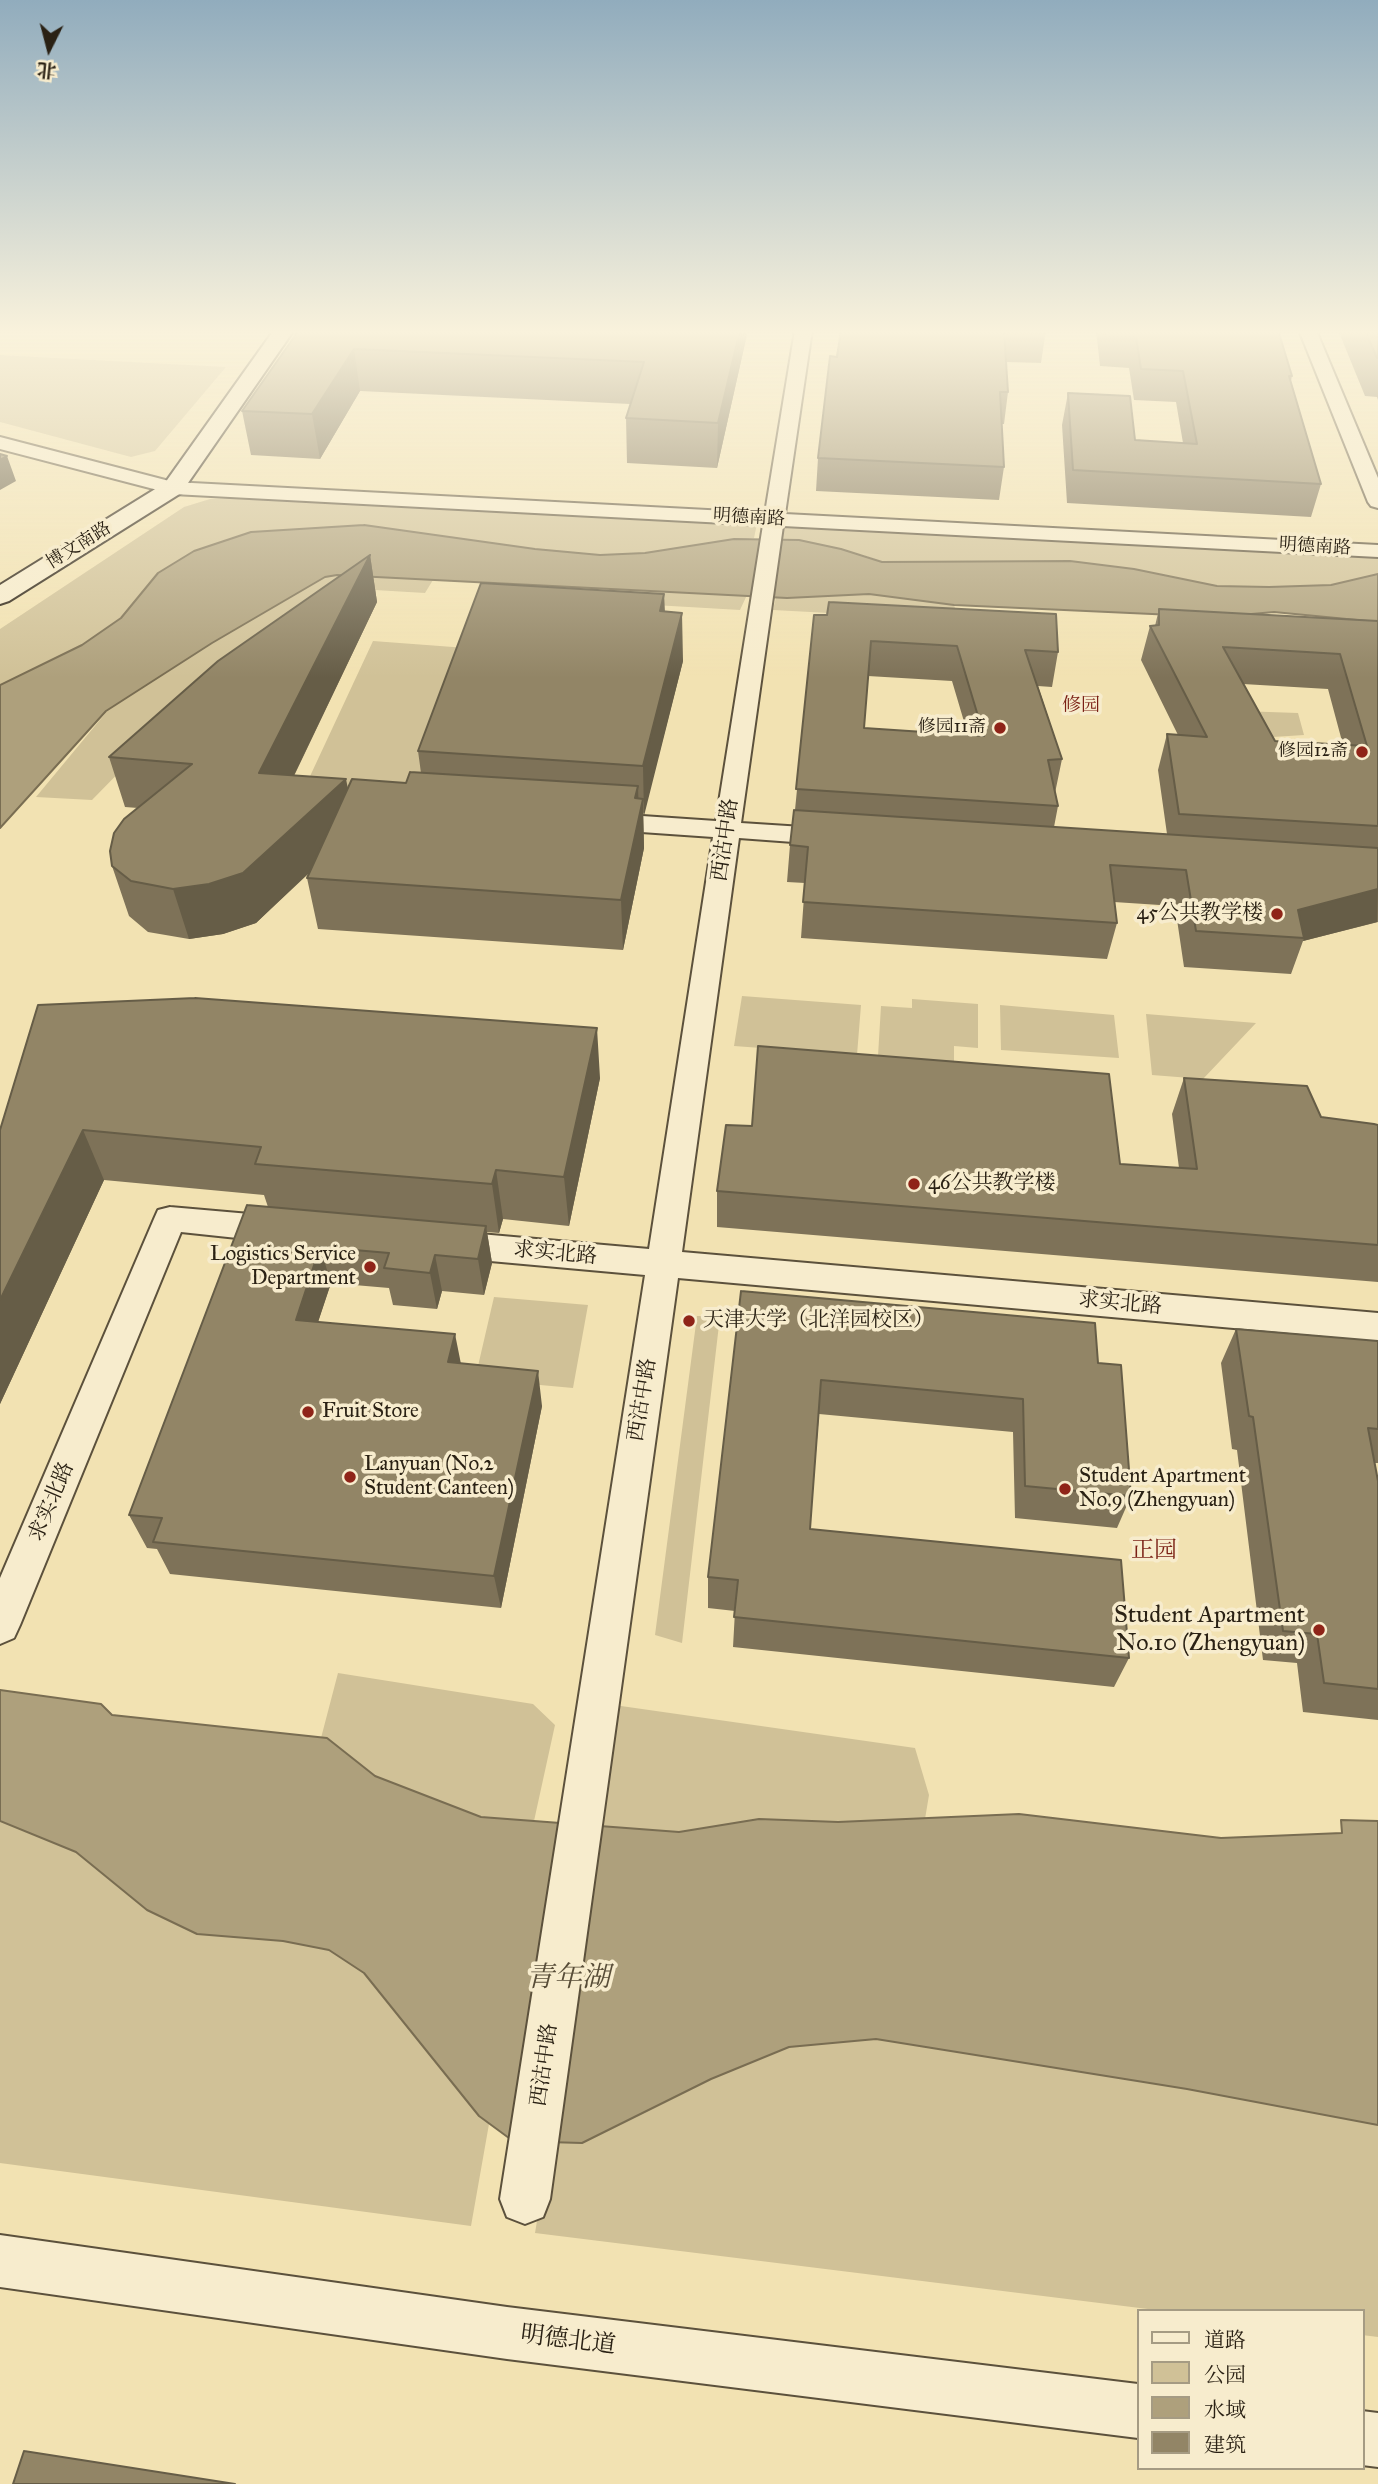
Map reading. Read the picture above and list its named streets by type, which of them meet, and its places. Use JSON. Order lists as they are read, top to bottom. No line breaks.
{"streets":{"street":["明德南路","博文南路","西沽中路","求实北路","明德北道"]},"crossings":[["明德南路","博文南路"],["明德南路","西沽中路"],["西沽中路","求实北路"]],"districts":["修园","正园"],"water":["青年湖"],"places":["修园11斋","修园12斋","45公共教学楼","46公共教学楼","Logistics Service Department","天津大学（北洋园校区）","Fruit Store","Lanyuan (No.2 Student Canteen)","Student Apartment No.9 (Zhengyuan)","Student Apartment No.10 (Zhengyuan)"],"legend":["道路","公园","水域","建筑"],"north":"bottom"}
